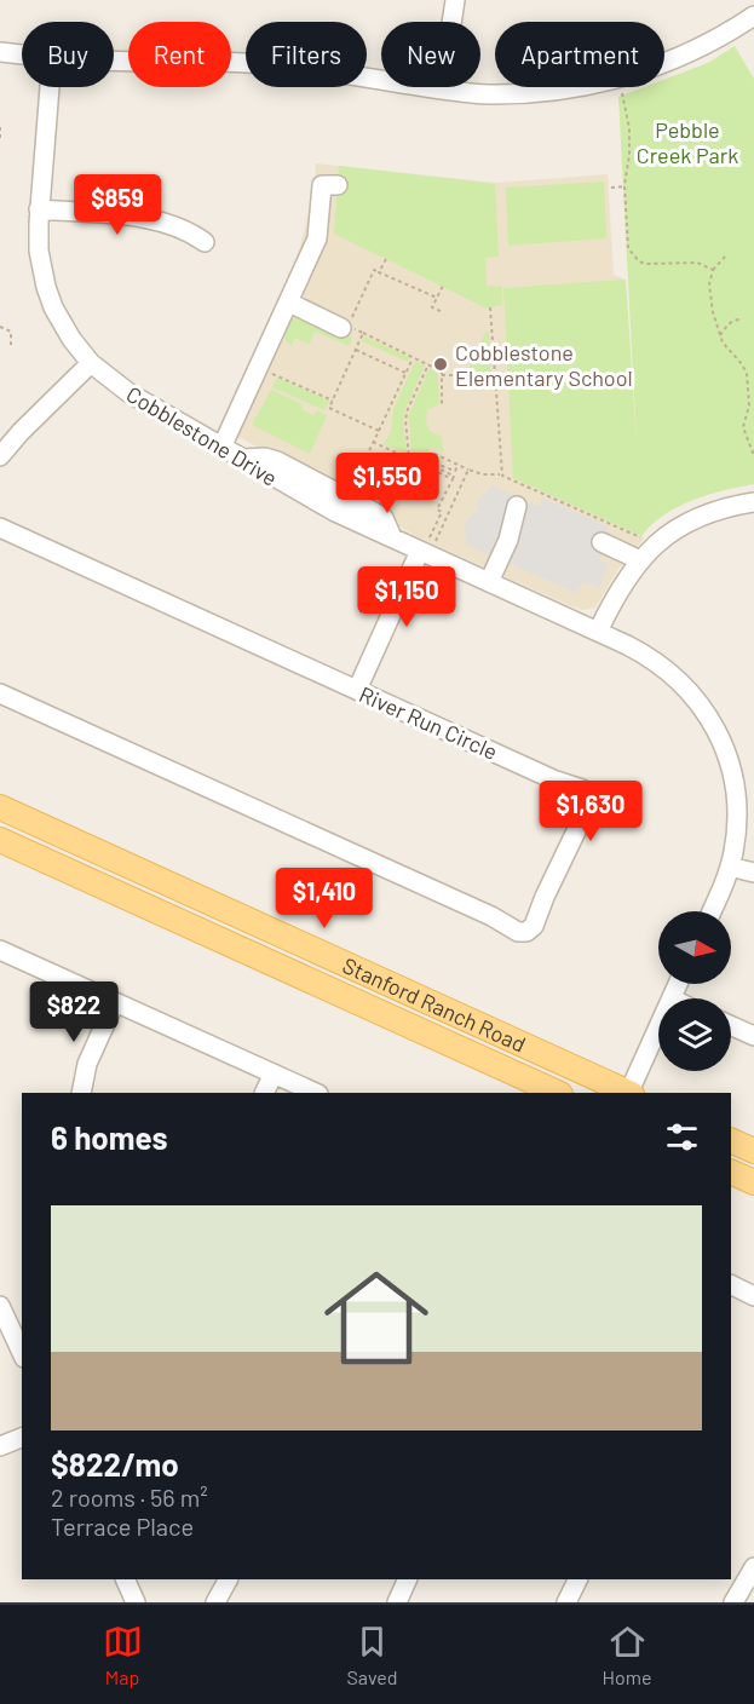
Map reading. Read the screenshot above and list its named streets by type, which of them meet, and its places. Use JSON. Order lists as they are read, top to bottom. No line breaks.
{"streets":{"main road":["Stanford Ranch Road"],"street":["Cobblestone Drive","River Run Circle"]},"parks":["Pebble Creek Park"],"places":["Cobblestone Elementary School"],"north":"right","page":{"chip":["Buy","Rent","Filters","New","Apartment"],"price":["$859","$1,550","$1,150","$1,630","$1,410","$822"],"heading":"6 homes","list":[{"name":"$822/mo","note":"2 rooms · 56 m² · Terrace Place"}],"tabs":["Map","Saved","Home"]}}
